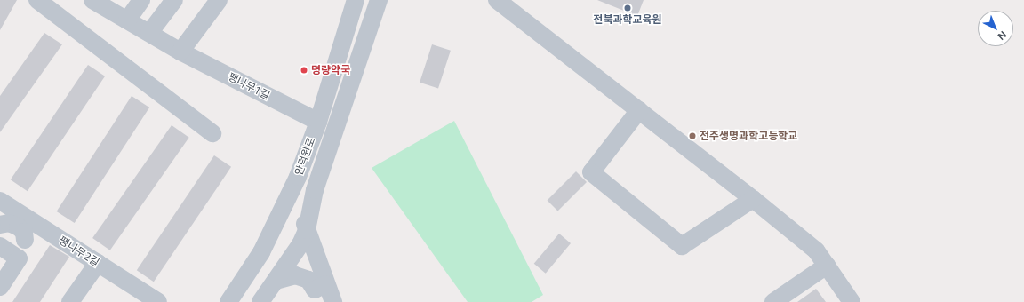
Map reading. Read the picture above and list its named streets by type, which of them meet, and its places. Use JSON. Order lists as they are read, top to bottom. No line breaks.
{"streets":{"street":["팽나무1길","안덕원로","팽나무2길"]},"crossings":[["팽나무1길","안덕원로"]],"places":["전북과학교육원","명량약국","전주생명과학고등학교"],"north":"bottom right"}
